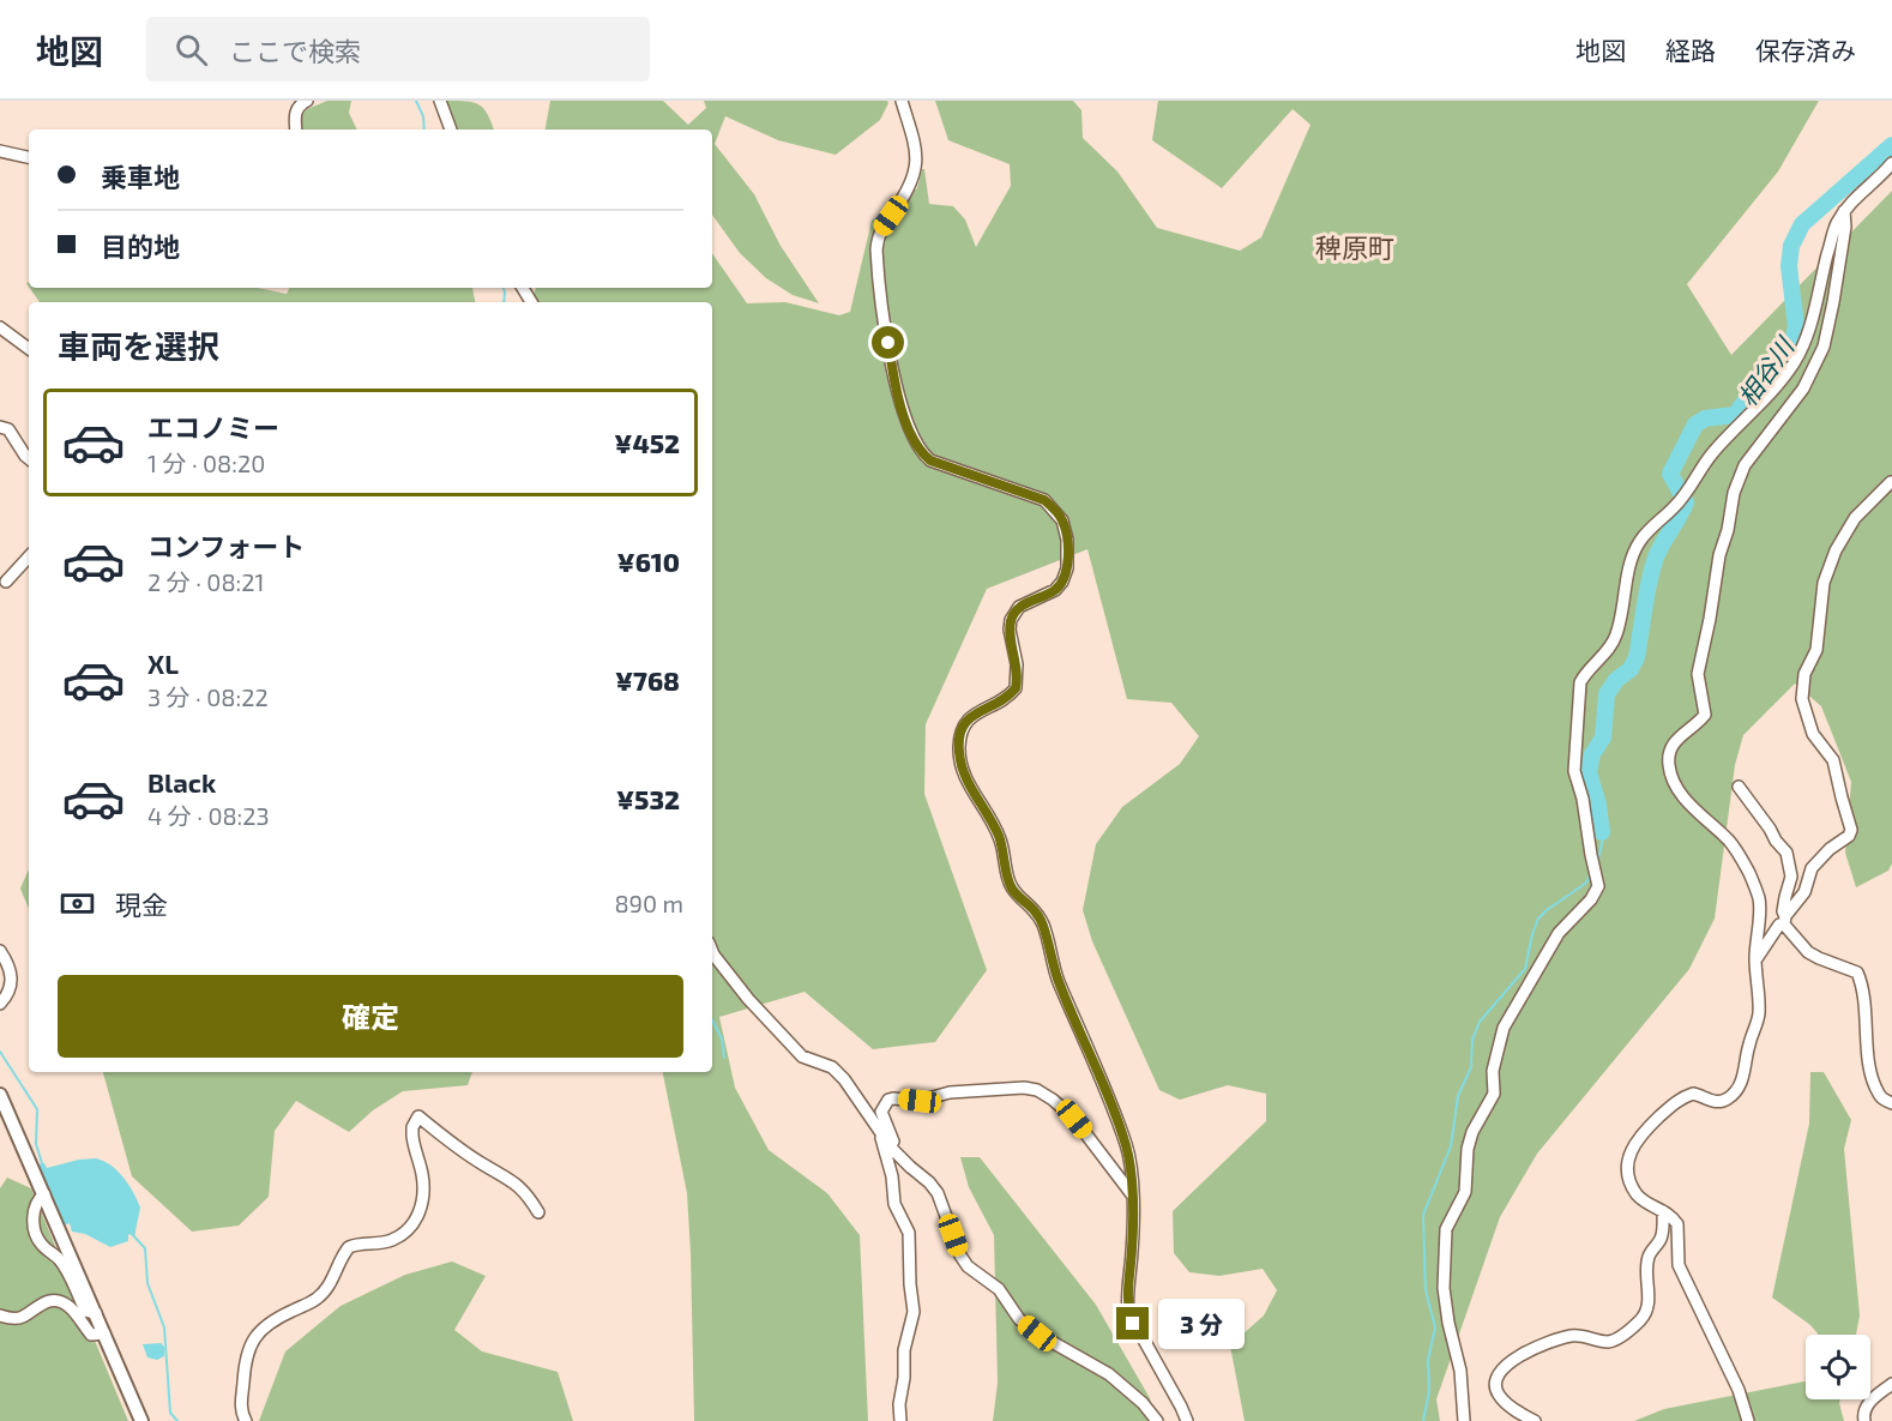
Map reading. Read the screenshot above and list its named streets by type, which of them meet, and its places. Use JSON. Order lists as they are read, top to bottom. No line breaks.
{"districts":["稗原町"],"water":["相谷川"],"page":{"header":"地図","search":"ここで検索","nav":["地図","経路","保存済み"],"banner":["乗車地","目的地"],"heading":"車両を選択","list":[{"name":"エコノミー","note":"1 分 · 08:20","value":"¥452"},{"name":"コンフォート","note":"2 分 · 08:21","value":"¥610"},{"name":"XL","note":"3 分 · 08:22","value":"¥768"},{"name":"Black","note":"4 分 · 08:23","value":"¥532"}],"pay":["現金","890 m"],"buttons":"確定","bubble":"3 分"}}
